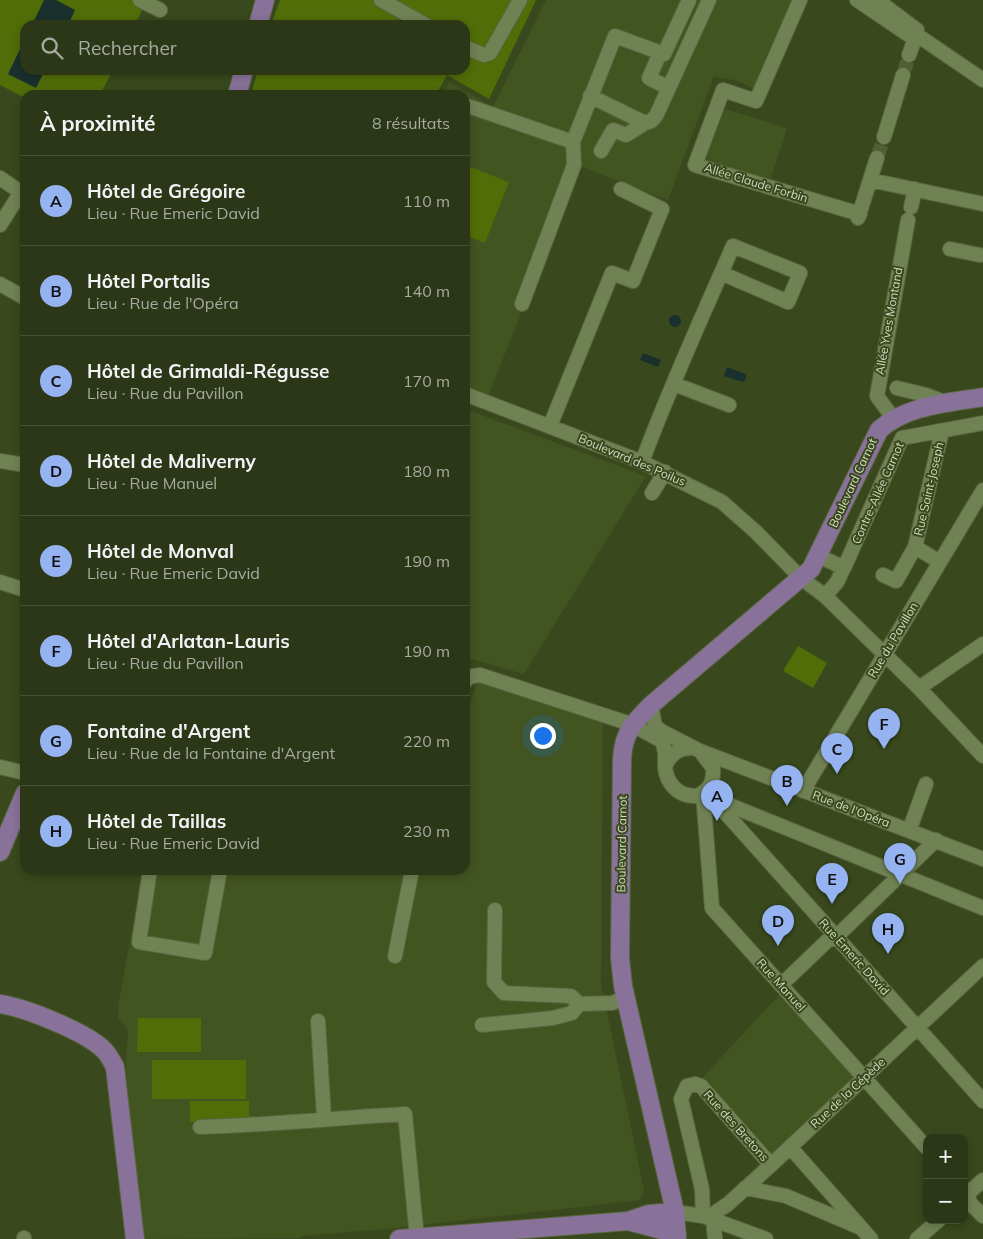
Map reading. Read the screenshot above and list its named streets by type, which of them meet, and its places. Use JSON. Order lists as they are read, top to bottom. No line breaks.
{"streets":{"main road":["Boulevard Carnot"],"street":["Allée Claude Forbin","Allée Yves Montand","Boulevard des Poilus","Rue Saint-Joseph","Contre-Allée Carnot","Rue du Pavillon","Rue de l'Opéra","Rue Emeric David","Rue Manuel","Rue de la Cépède","Rue des Bretons"]},"crossings":[["Allée Yves Montand","Boulevard Carnot"],["Boulevard des Poilus","Boulevard Carnot"],["Boulevard des Poilus","Rue du Pavillon"],["Boulevard Carnot","Rue de l'Opéra"],["Rue Saint-Joseph","Contre-Allée Carnot"],["Rue Saint-Joseph","Rue du Pavillon"],["Rue du Pavillon","Rue de l'Opéra"],["Rue de l'Opéra","Rue Emeric David"],["Rue de l'Opéra","Rue Manuel"],["Rue Emeric David","Rue Manuel"],["Rue Emeric David","Rue de la Cépède"],["Rue Manuel","Rue de la Cépède"],["Rue de la Cépède","Rue des Bretons"]],"page":{"search":"Rechercher","heading":["À proximité","8 résultats"],"list":[{"mark":"A","name":"Hôtel de Grégoire","note":"Lieu · Rue Emeric David","value":"110 m"},{"mark":"B","name":"Hôtel Portalis","note":"Lieu · Rue de l'Opéra","value":"140 m"},{"mark":"C","name":"Hôtel de Grimaldi-Régusse","note":"Lieu · Rue du Pavillon","value":"170 m"},{"mark":"D","name":"Hôtel de Maliverny","note":"Lieu · Rue Manuel","value":"180 m"},{"mark":"E","name":"Hôtel de Monval","note":"Lieu · Rue Emeric David","value":"190 m"},{"mark":"F","name":"Hôtel d'Arlatan-Lauris","note":"Lieu · Rue du Pavillon","value":"190 m"},{"mark":"G","name":"Fontaine d'Argent","note":"Lieu · Rue de la Fontaine d'Argent","value":"220 m"},{"mark":"H","name":"Hôtel de Taillas","note":"Lieu · Rue Emeric David","value":"230 m"}],"pins":["F","C","B","A","G","E","D","H"],"map_buttons":["+","−"]}}
